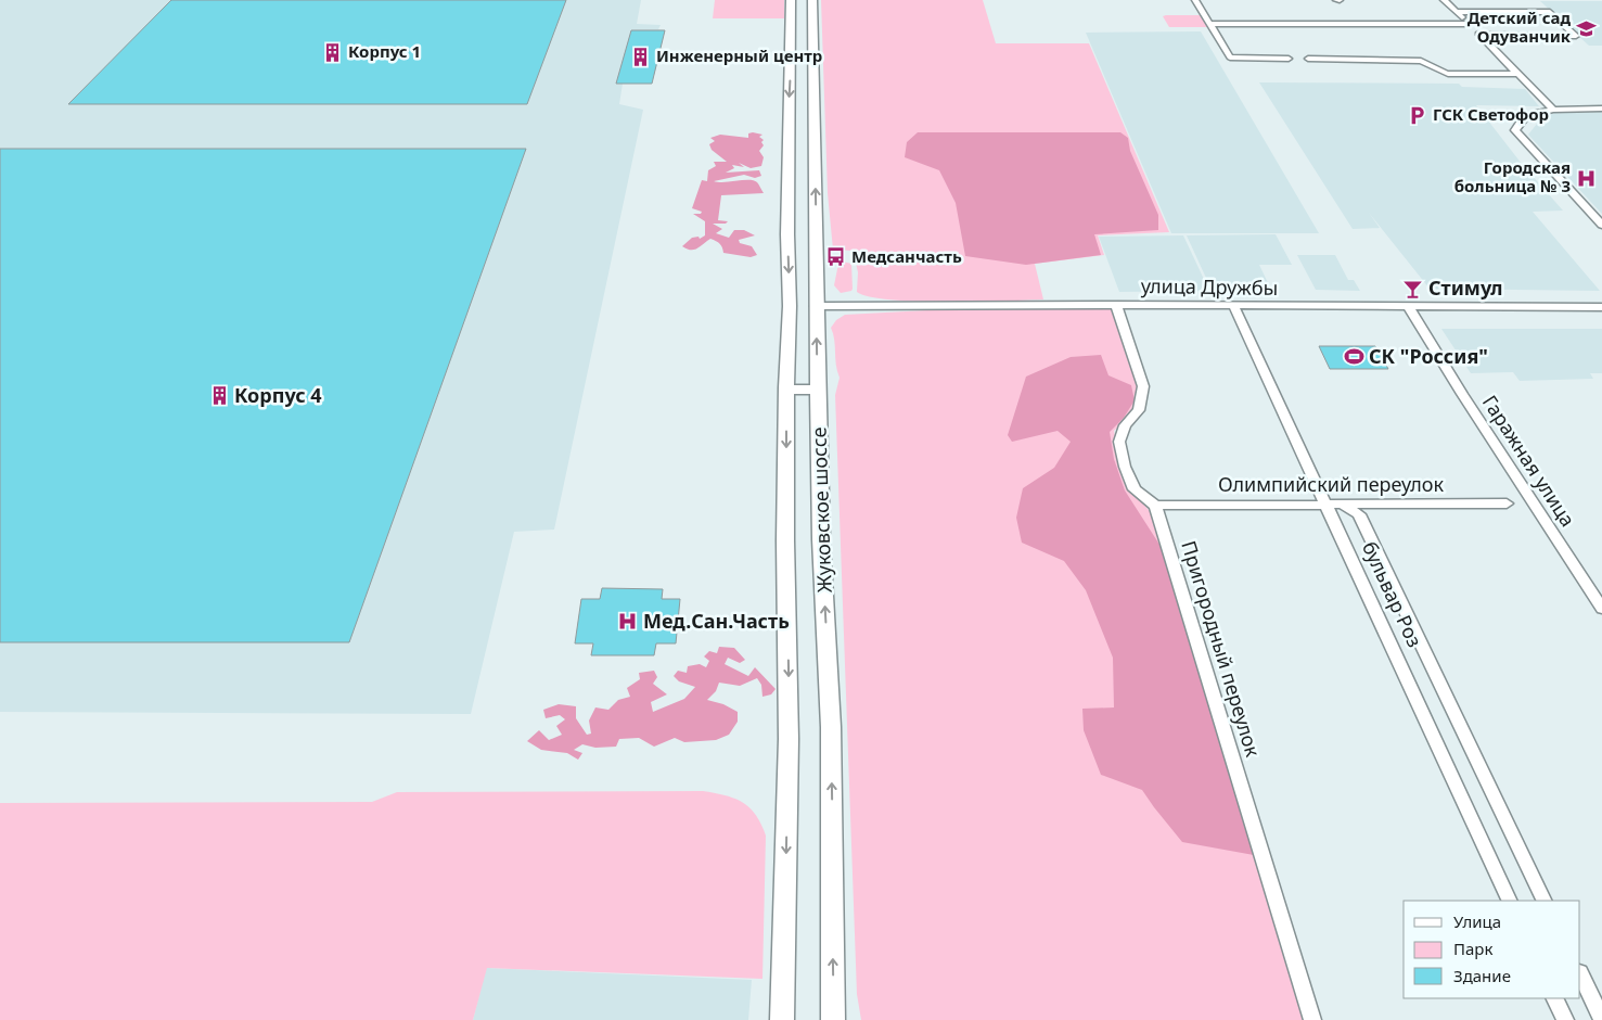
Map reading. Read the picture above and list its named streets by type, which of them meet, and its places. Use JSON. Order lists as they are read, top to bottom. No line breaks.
{"streets":{"main road":["Жуковское шоссе"],"street":["улица Дружбы","Гаражная улица","Олимпийский переулок","бульвар Роз","Пригородный переулок"]},"crossings":[["улица Дружбы","Гаражная улица"],["улица Дружбы","Жуковское шоссе"],["улица Дружбы","бульвар Роз"],["Олимпийский переулок","бульвар Роз"],["Олимпийский переулок","Пригородный переулок"]],"places":{"school or university":["Детский сад Одуванчик"],"building":["Корпус 1","Инженерный центр","Корпус 4"],"parking":["ГСК Светофор"],"hospital":["Городская больница № 3","Мед.Сан.Часть"],"bus stop":["Медсанчасть"],"bar":["Стимул"],"sports":["СК \"Россия\""]},"legend":["Улица","Парк","Здание"]}
